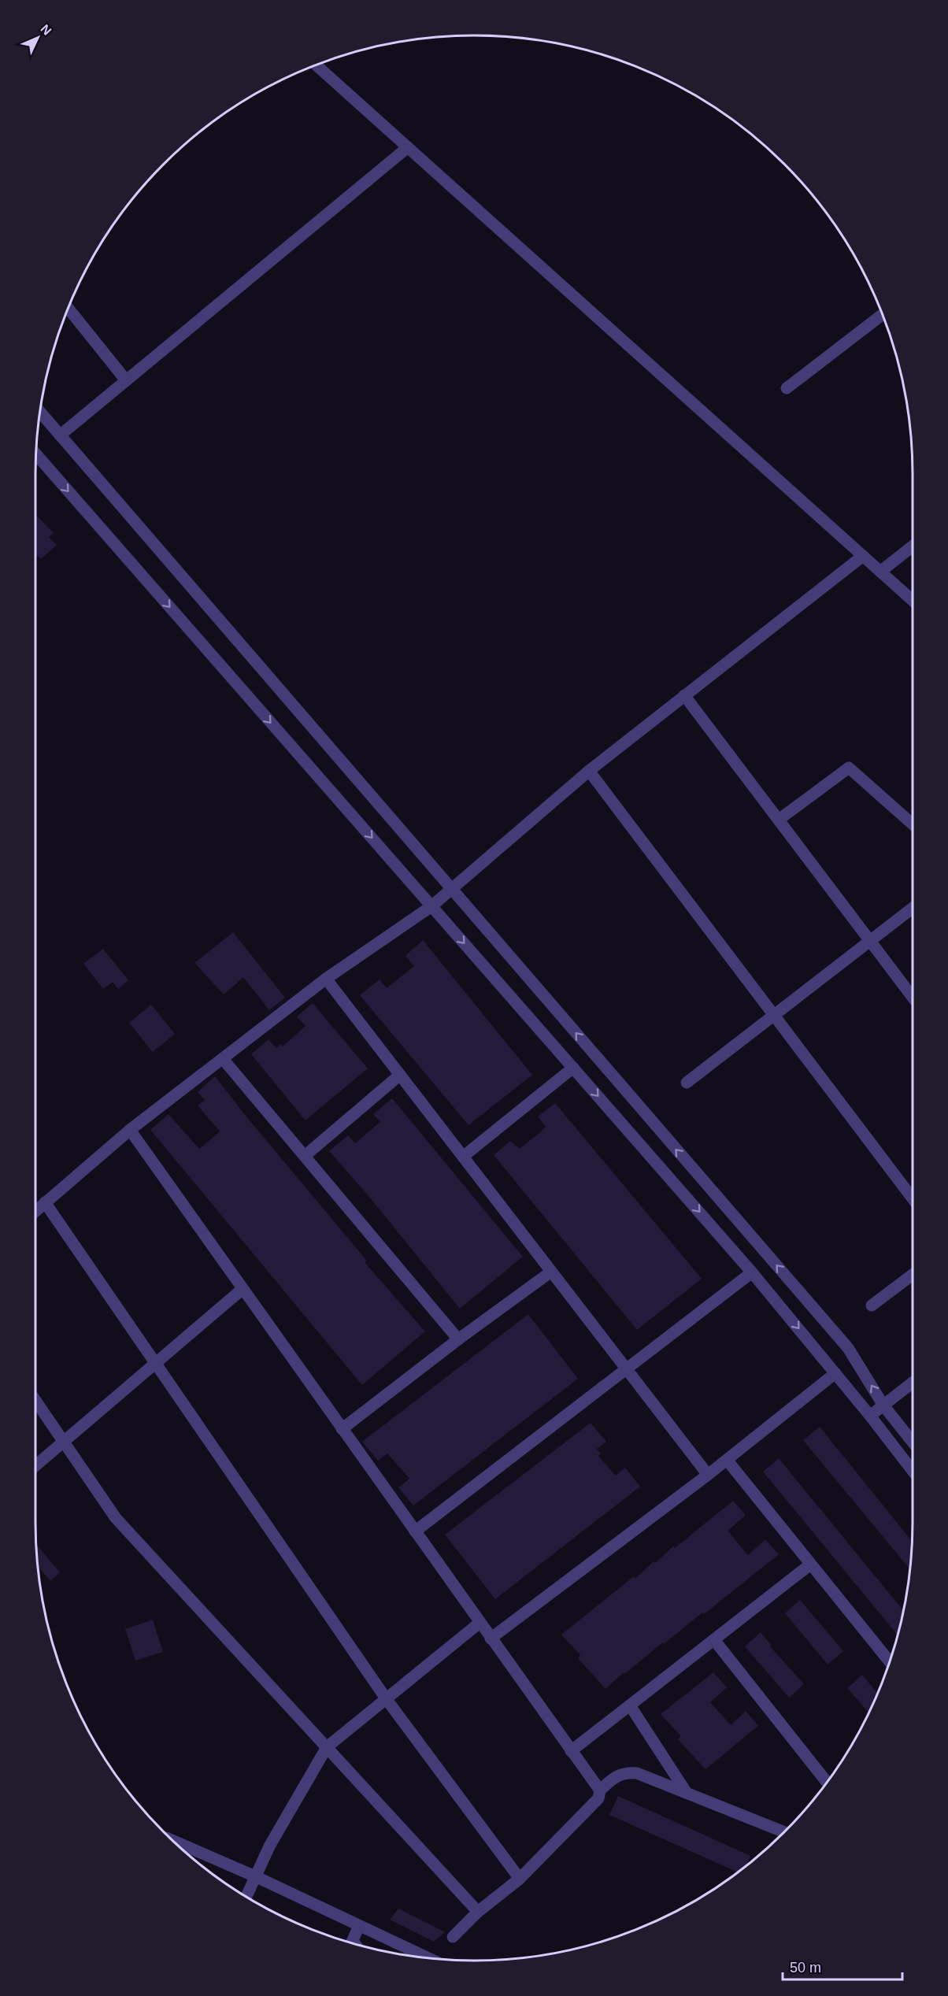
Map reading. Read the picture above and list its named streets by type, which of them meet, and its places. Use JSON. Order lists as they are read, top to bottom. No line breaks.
{"scale_bar":"50 m","north":"top right"}
